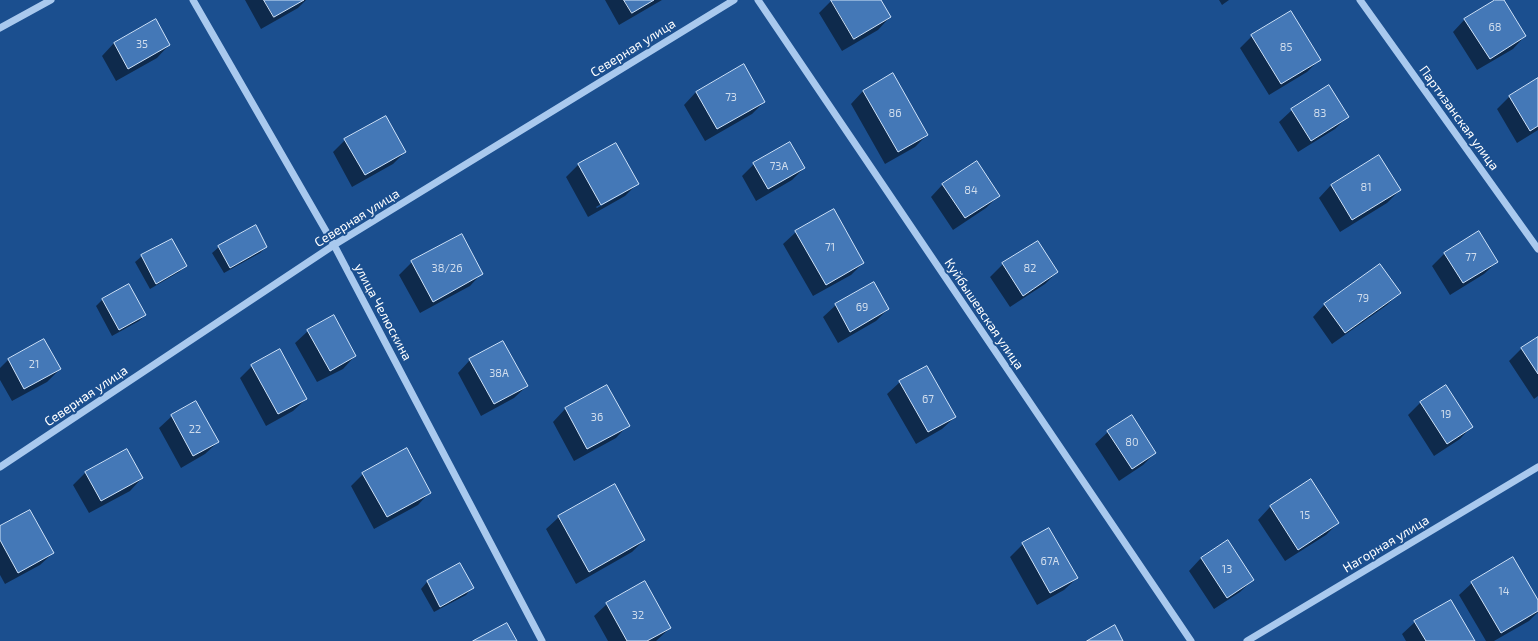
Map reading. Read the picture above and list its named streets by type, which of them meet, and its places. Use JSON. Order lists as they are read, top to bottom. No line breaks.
{"streets":{"street":["Северная улица","Партизанская улица","улица Челюскина","Куйбышевская улица","Нагорная улица"]},"crossings":[["Северная улица","улица Челюскина"]],"house_numbers":["68","35","85","73","86","83","73А","81","84","71","77","38/26","82","79","69","21","38А","67","19","36","22","80","15","67А","13","14","32"]}
